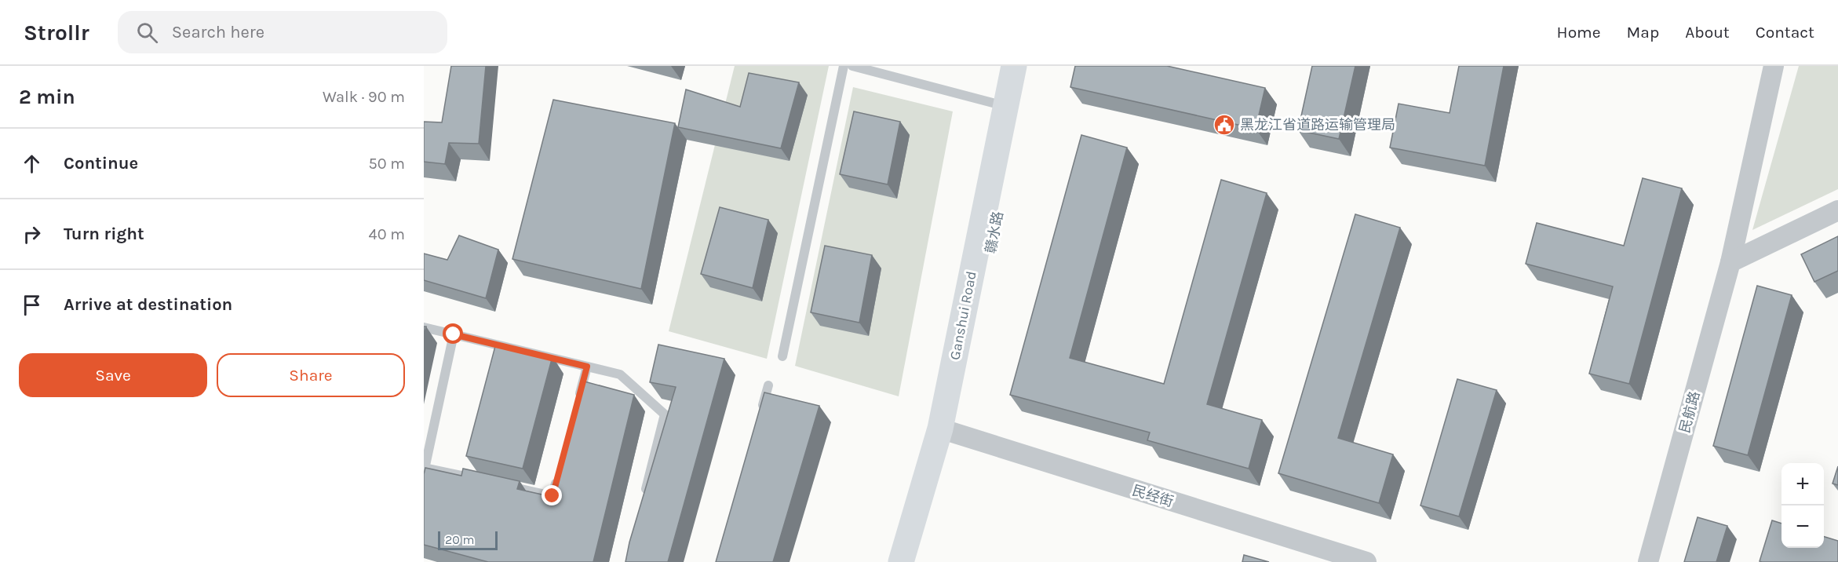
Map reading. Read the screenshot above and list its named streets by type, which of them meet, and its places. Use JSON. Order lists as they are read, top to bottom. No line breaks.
{"streets":{"main road":["赣水路","Ganshui Road"],"street":["民航路","民经街"]},"crossings":[["赣水路","Ganshui Road"],["赣水路","民经街"],["Ganshui Road","民经街"]],"places":{"public building":["黑龙江省道路运输管理局"]},"scale_bar":"20 m","page":{"header":"Strollr","search":"Search here","nav":["Home","Map","About","Contact"],"heading":["2 min","Walk · 90 m"],"list":[["Continue","50 m"],["Turn right","40 m"],"Arrive at destination"],"buttons":["Save","Share"],"map_buttons":["+","−"],"scale":"20 m"}}
